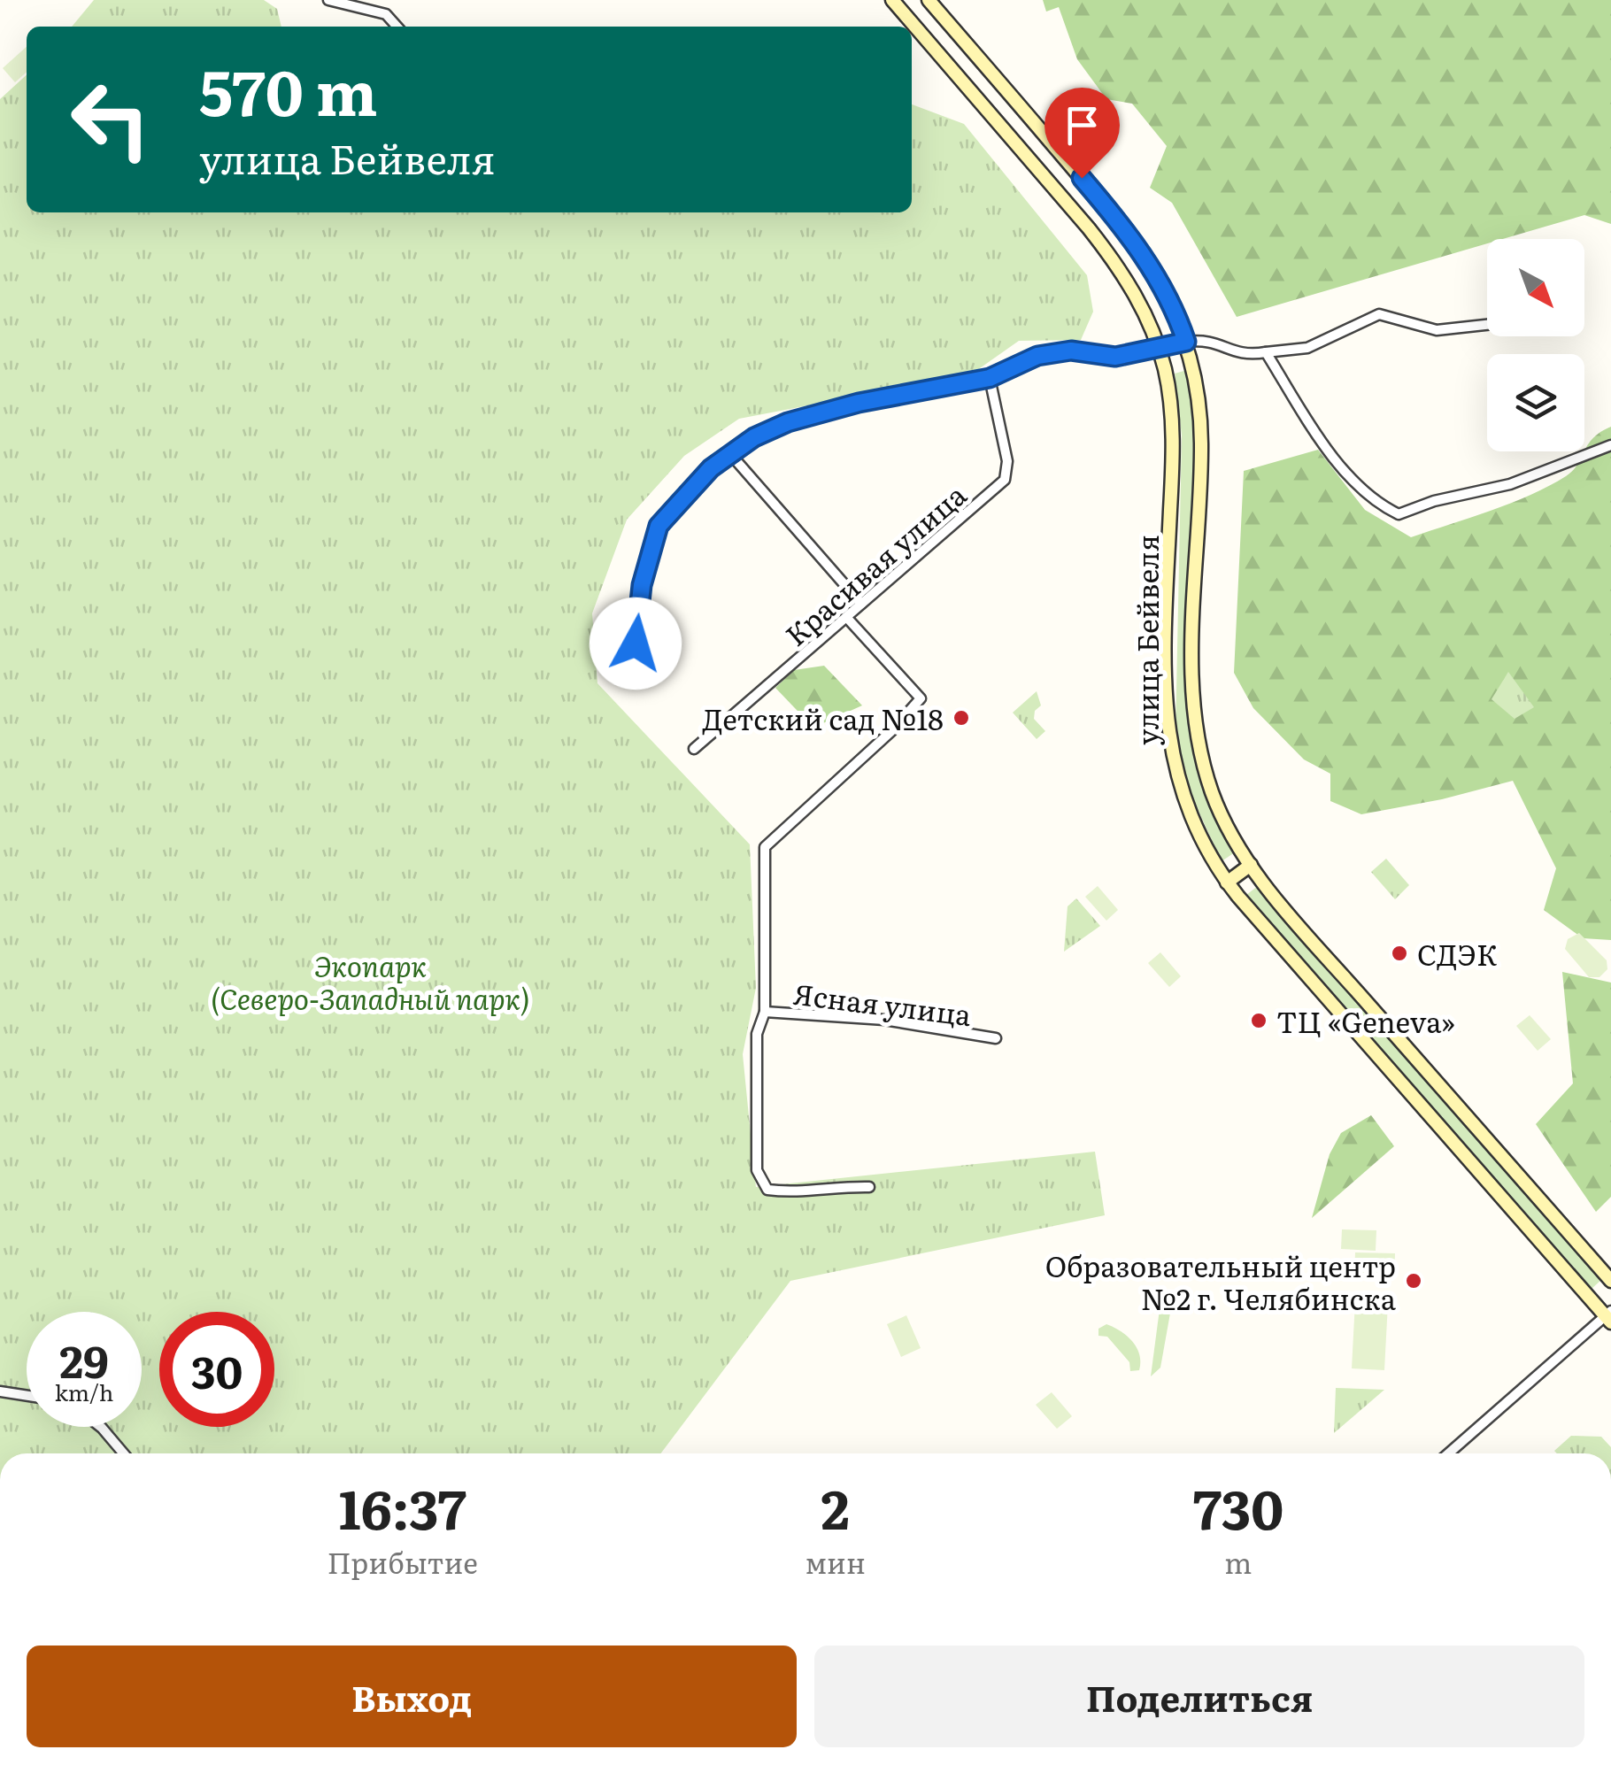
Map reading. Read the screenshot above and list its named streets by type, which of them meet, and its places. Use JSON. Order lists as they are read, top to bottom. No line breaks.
{"streets":{"main road":["улица Бейвеля"],"street":["Красивая улица","Ясная улица"]},"parks":["Экопарк (Северо-Западный парк)"],"places":["Детский сaд №18","СДЭК","ТЦ «Geneva»","Образовательный центр №2 г. Челябинска"],"north":"bottom right","page":{"turn":["570 m","улица Бейвеля"],"speed":"29 km/h","limit":"30","eta":["16:37","Прибытие","2","мин","730","m"],"buttons":["Выход","Поделиться"]}}
